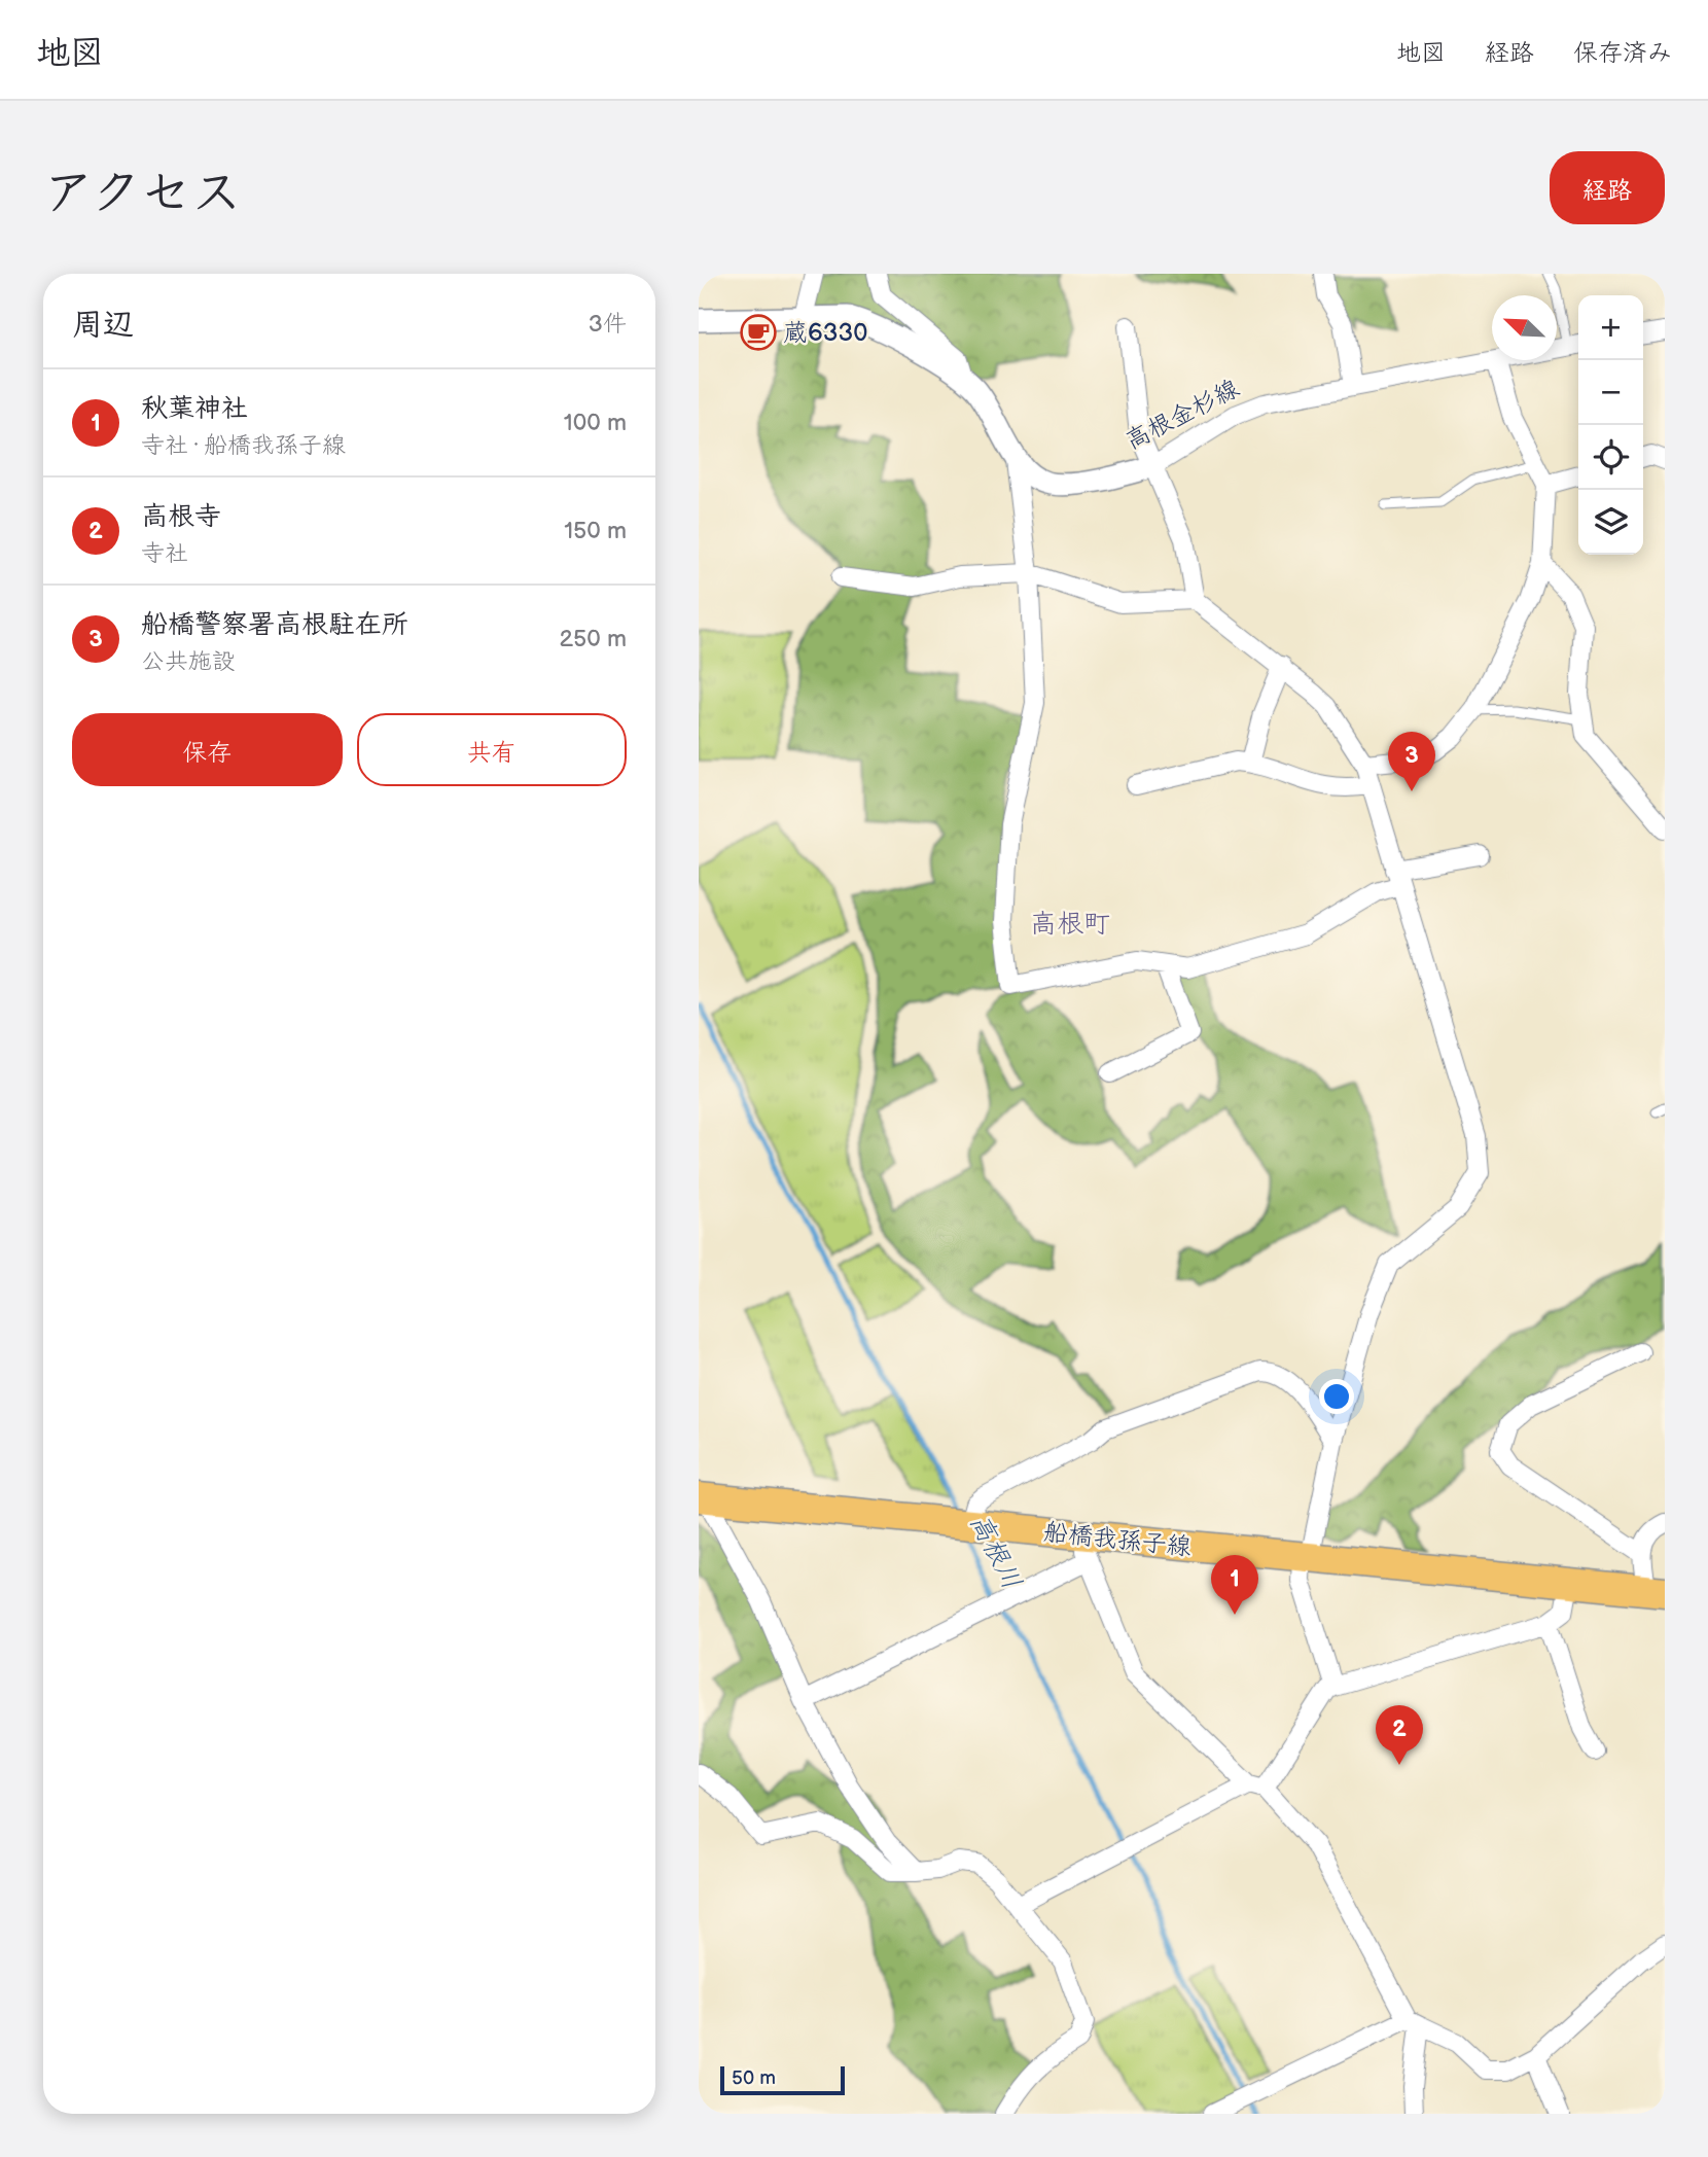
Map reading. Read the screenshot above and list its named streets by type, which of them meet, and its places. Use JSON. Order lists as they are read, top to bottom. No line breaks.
{"streets":{"main road":["船橋我孫子線"],"street":["高根金杉線"]},"districts":["高根町"],"water":["高根川"],"places":{"cafe":["蔵6330"]},"scale_bar":"50 m","north":"top left","page":{"header":"地図","nav":["地図","経路","保存済み"],"title":"アクセス","buttons":["経路",["保存","共有"]],"heading":["周辺","3件"],"map_buttons":["+","−"],"list":[{"mark":"1","name":"秋葉神社","note":"寺社 · 船橋我孫子線","value":"100 m"},{"mark":"2","name":"高根寺","note":"寺社","value":"150 m"},{"mark":"3","name":"船橋警察署高根駐在所","note":"公共施設","value":"250 m"}],"pins":["3","1","2"],"scale":"50 m"}}
